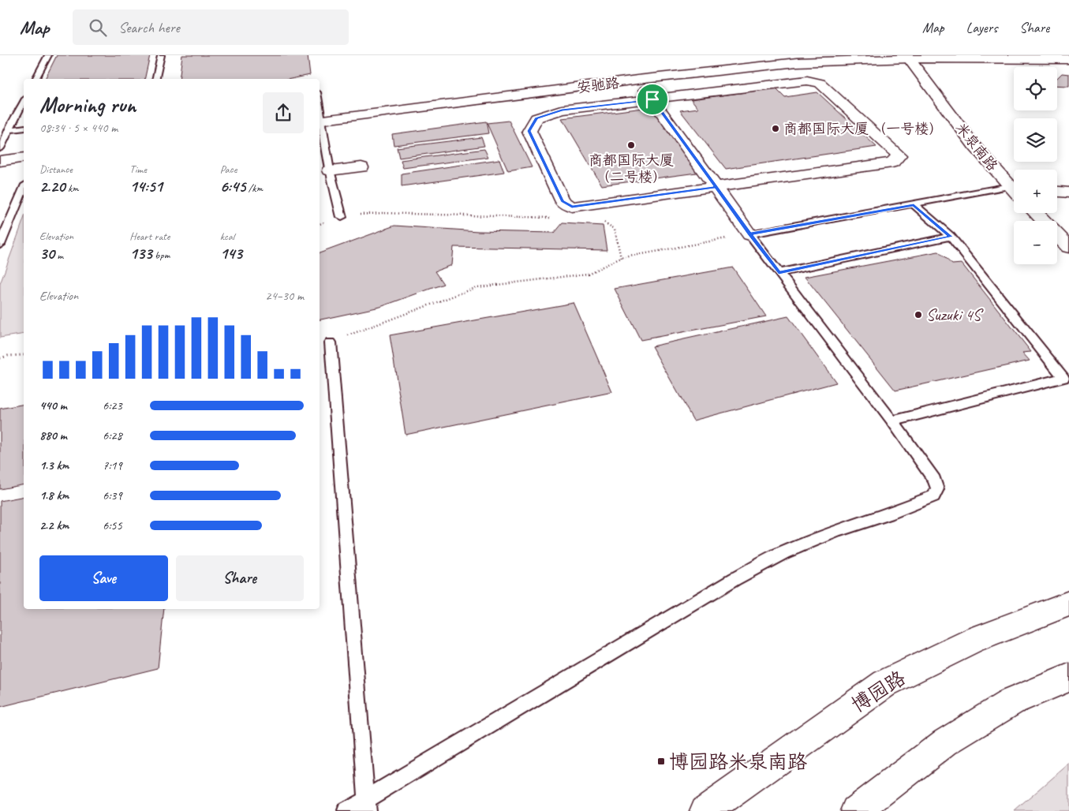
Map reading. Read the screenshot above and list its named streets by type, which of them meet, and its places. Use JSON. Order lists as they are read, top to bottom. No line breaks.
{"streets":{"street":["安驰路","米泉南路","博园路"]},"crossings":[["安驰路","米泉南路"]],"places":{"other":["商都国际大厦 （一号楼）","商都国际大厦 （二号楼）","Suzuki 4S"],"transit":["博园路米泉南路"]},"page":{"header":"Map","search":"Search here","nav":["Map","Layers","Share"],"map_buttons":["+","−"],"heading":["Morning run","08:34 · 5 × 440 m"],"stats":[["Distance","2.20 km"],["Time","14:51"],["Pace","6:45 /km"],["Elevation","30 m"],["Heart rate","133 bpm"],["kcal","143"]],"chart":["Elevation","24–30 m"],"list":[{"name":"440 m","note":"6:23"},{"name":"880 m","note":"6:28"},{"name":"1.3 km","note":"7:19"},{"name":"1.8 km","note":"6:39"},{"name":"2.2 km","note":"6:55"}],"buttons":["Save","Share"]}}
